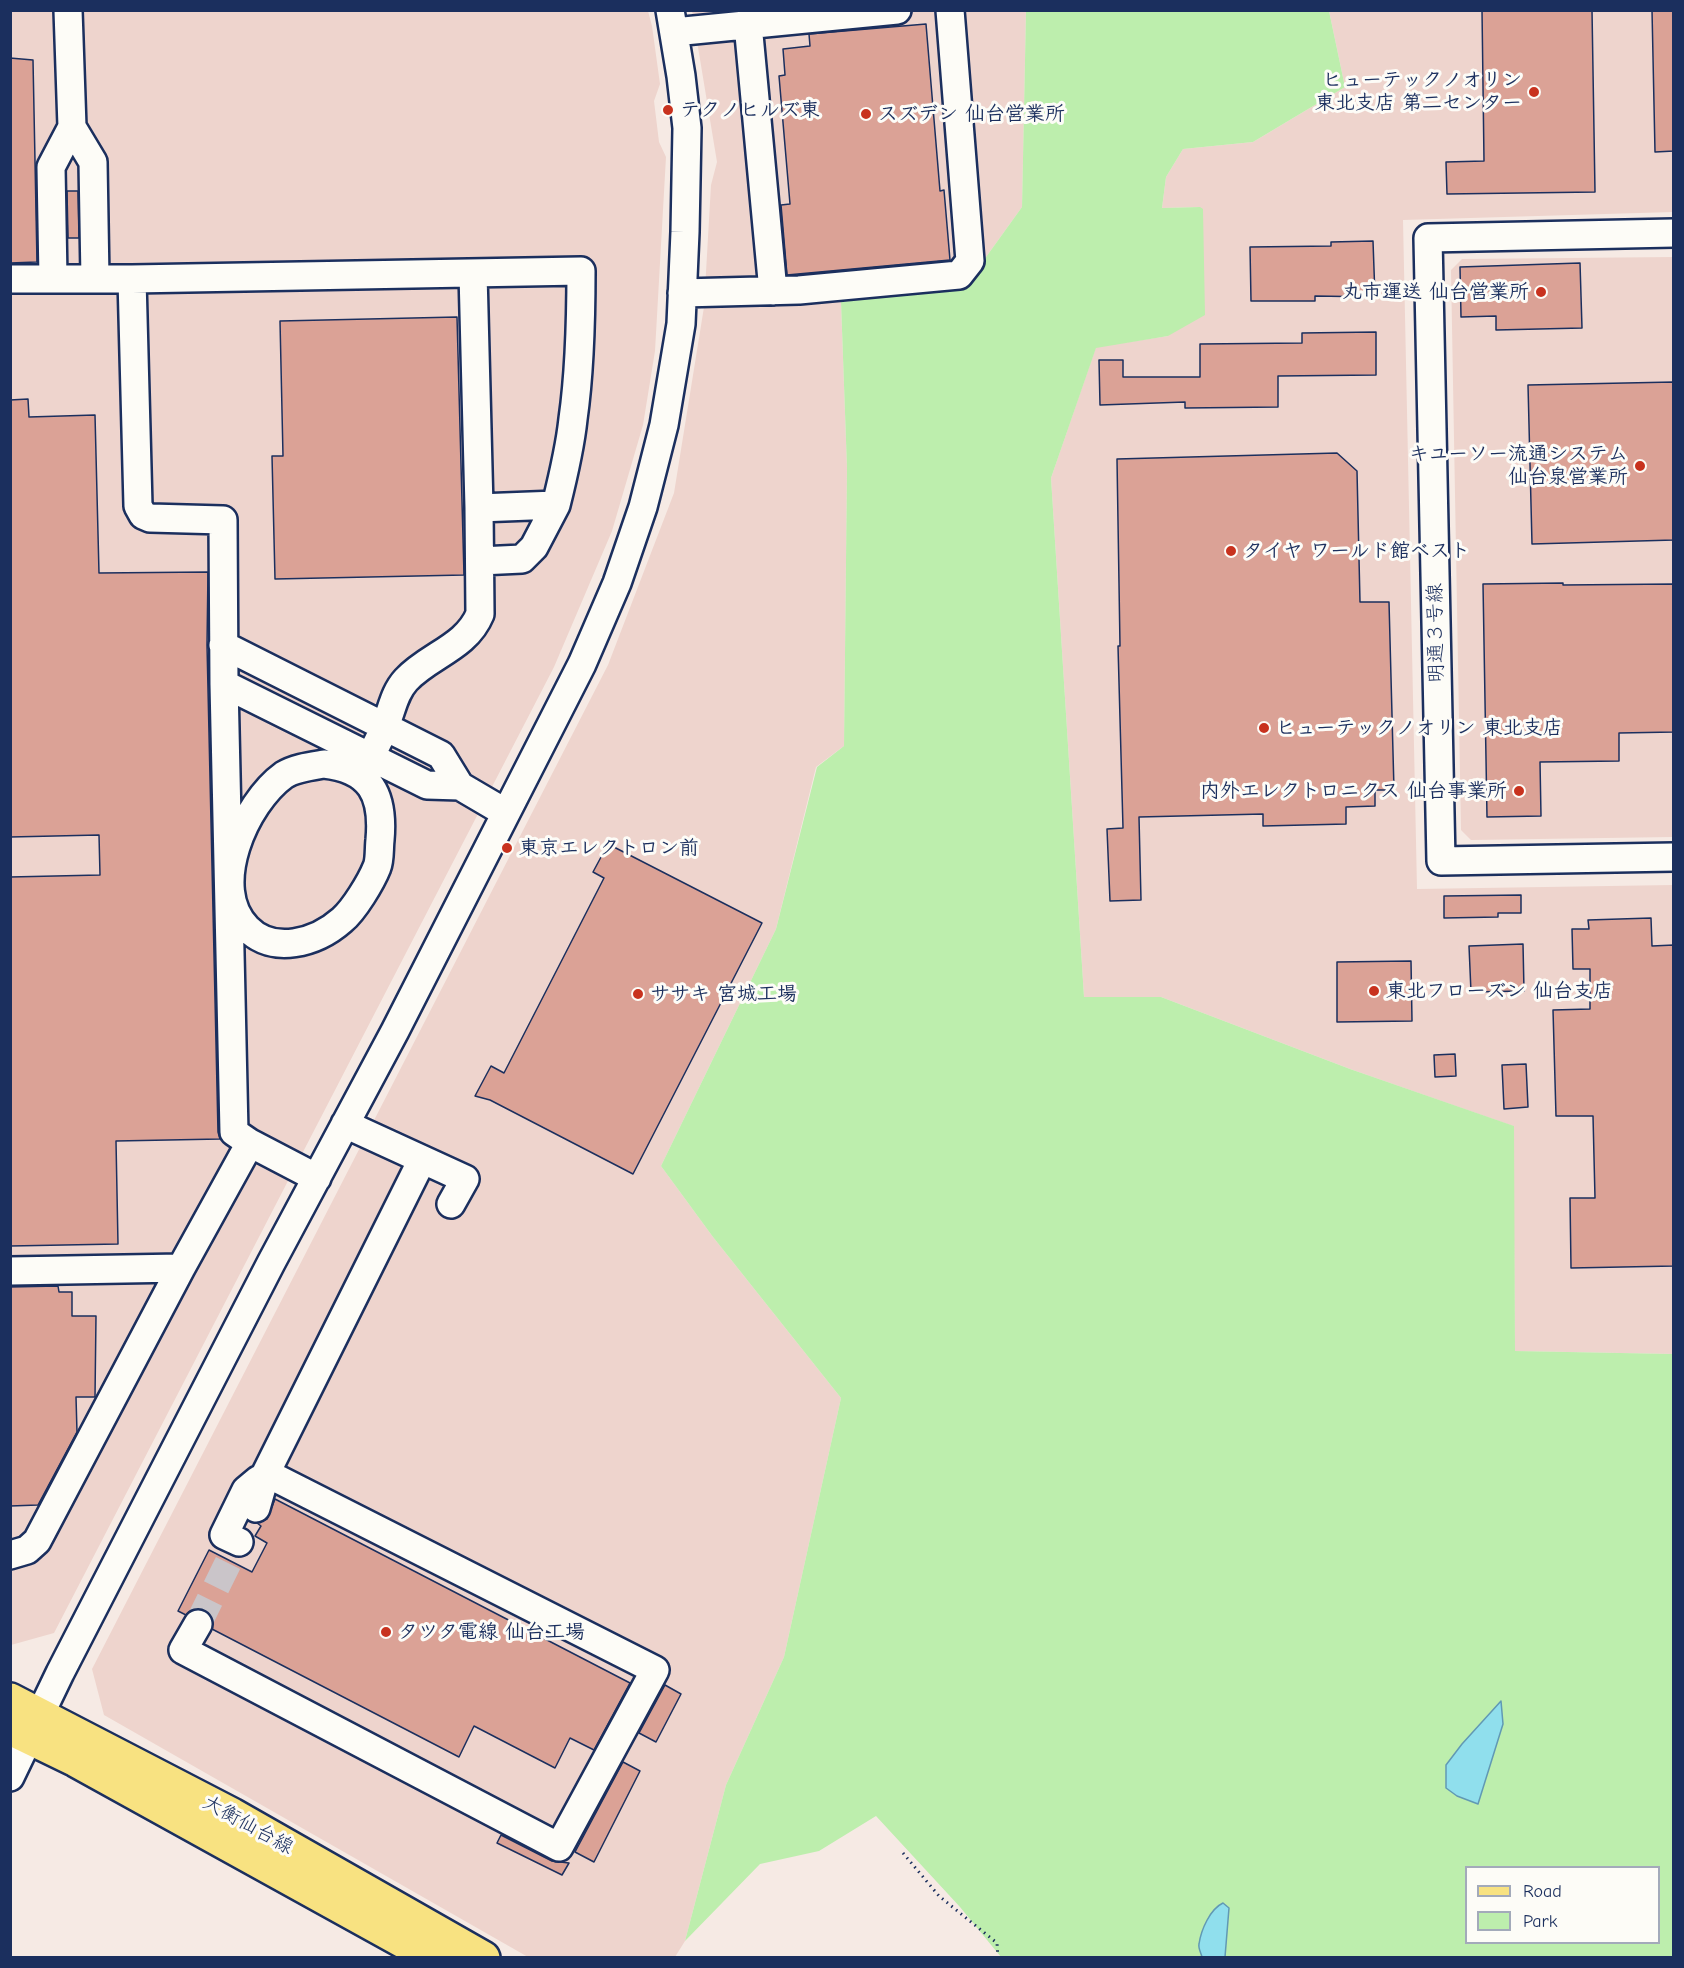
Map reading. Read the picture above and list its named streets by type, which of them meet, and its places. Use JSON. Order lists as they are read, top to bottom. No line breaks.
{"streets":{"main road":["大衡仙台線"],"street":["明通３号線"]},"places":["ヒューテックノオリン 東北支店 第二センター","テクノヒルズ東","スズデン 仙台営業所","丸市運送 仙台営業所","キユーソー流通システム 仙台泉営業所","タイヤ ワールド館ベスト","ヒューテックノオリン 東北支店","内外エレクトロニクス 仙台事業所","東京エレクトロン前","東北フローズン 仙台支店","ササキ 宮城工場","タツタ電線 仙台工場"],"legend":["Road","Park"]}
